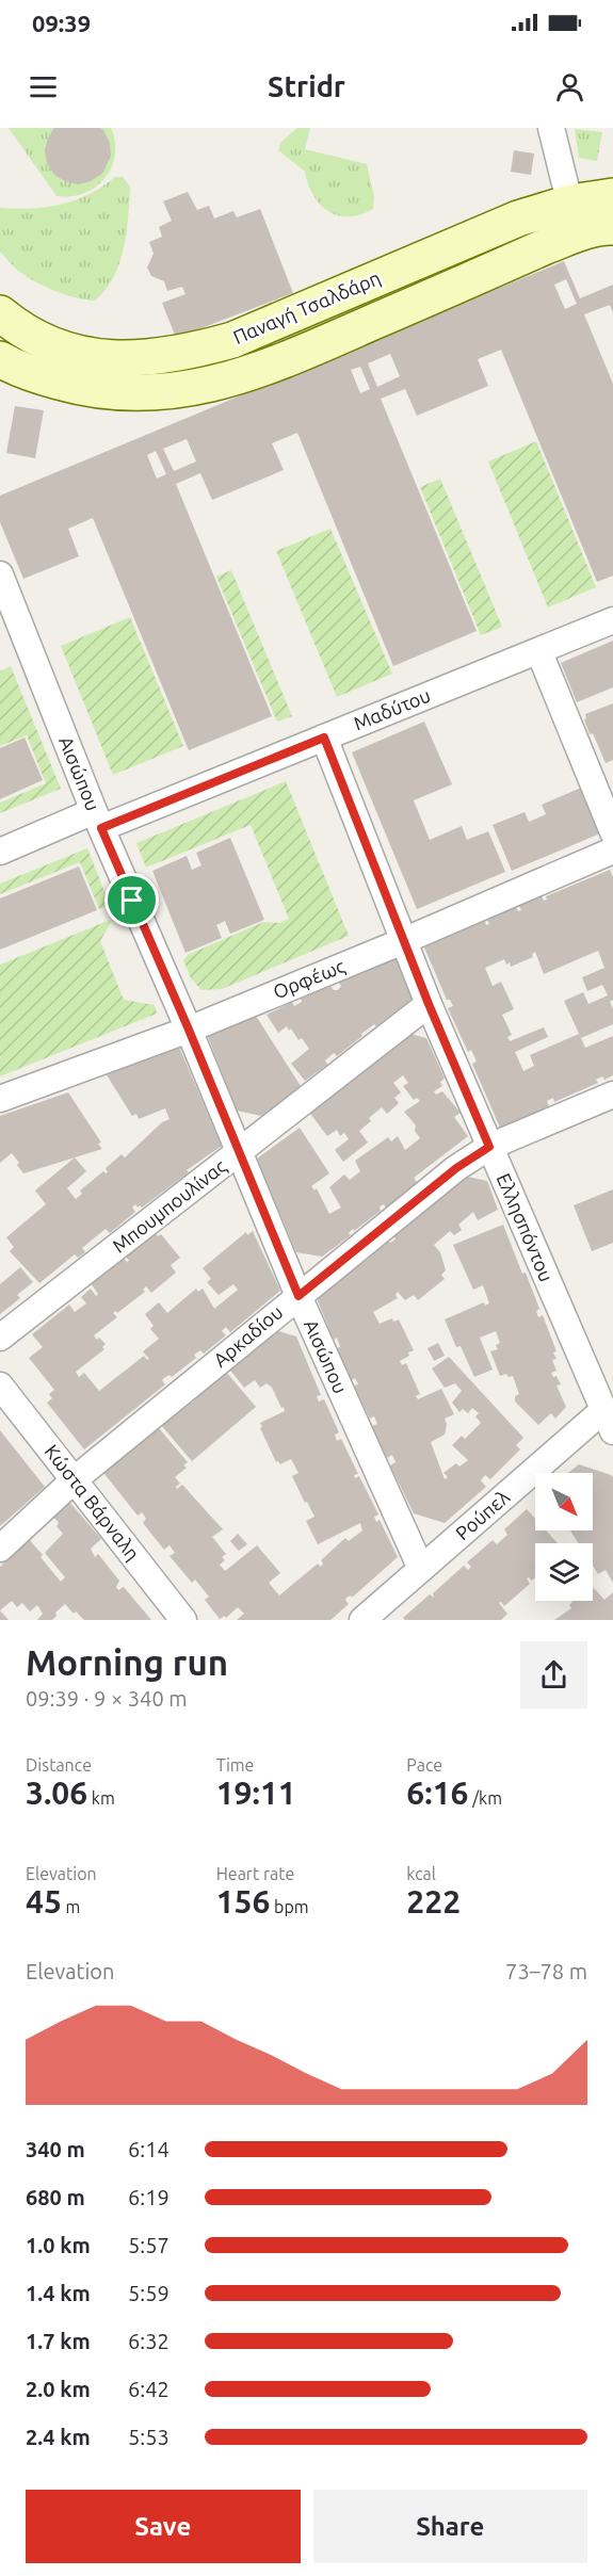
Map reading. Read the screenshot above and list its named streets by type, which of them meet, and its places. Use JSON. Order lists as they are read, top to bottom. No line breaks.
{"streets":{"main road":["Παναγή Τσαλδάρη"],"street":["Μαδύτου","Αισώπου","Ορφέως","Μπουμπουλίνας","Ελλησπόντου","Αρκαδίου","Κώστα Βάρναλη","Ρούπελ"]},"crossings":[["Μαδύτου","Αισώπου"],["Μαδύτου","Ελλησπόντου"],["Αισώπου","Ορφέως"],["Αισώπου","Μπουμπουλίνας"],["Αισώπου","Αρκαδίου"],["Αισώπου","Ρούπελ"],["Ορφέως","Ελλησπόντου"],["Μπουμπουλίνας","Ελλησπόντου"],["Ελλησπόντου","Αρκαδίου"],["Ελλησπόντου","Ρούπελ"],["Αρκαδίου","Κώστα Βάρναλη"]],"north":"bottom right","page":{"status":"09:39","header":"Stridr","heading":["Morning run","09:39 · 9 × 340 m"],"stats":[["Distance","3.06 km"],["Time","19:11"],["Pace","6:16 /km"],["Elevation","45 m"],["Heart rate","156 bpm"],["kcal","222"]],"chart":["Elevation","73–78 m"],"list":[{"name":"340 m","note":"6:14"},{"name":"680 m","note":"6:19"},{"name":"1.0 km","note":"5:57"},{"name":"1.4 km","note":"5:59"},{"name":"1.7 km","note":"6:32"},{"name":"2.0 km","note":"6:42"},{"name":"2.4 km","note":"5:53"}],"buttons":["Save","Share"]}}
